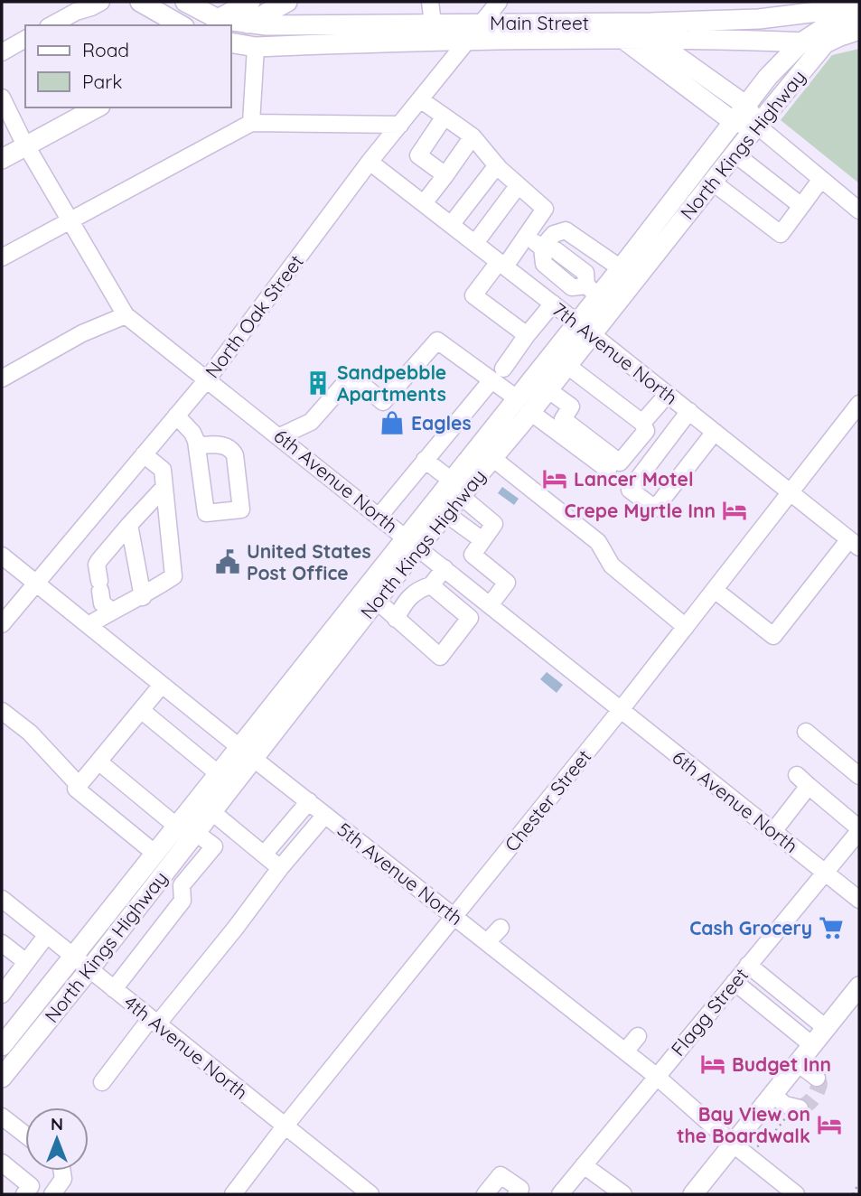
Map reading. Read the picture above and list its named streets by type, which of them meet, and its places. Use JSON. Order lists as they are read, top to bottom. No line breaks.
{"streets":{"main road":["Main Street","North Kings Highway"],"street":["North Oak Street","7th Avenue North","6th Avenue North","Chester Street","5th Avenue North","Flagg Street","4th Avenue North"]},"crossings":[["Main Street","North Oak Street"],["North Kings Highway","7th Avenue North"],["North Kings Highway","6th Avenue North"],["North Kings Highway","5th Avenue North"],["North Kings Highway","4th Avenue North"],["North Oak Street","7th Avenue North"],["North Oak Street","6th Avenue North"],["North Oak Street","5th Avenue North"],["7th Avenue North","Chester Street"],["6th Avenue North","Chester Street"],["6th Avenue North","Flagg Street"],["Chester Street","5th Avenue North"],["Chester Street","4th Avenue North"],["5th Avenue North","Flagg Street"]],"places":{"building":["Sandpebble Apartments"],"shop":["Eagles"],"hotel":["Lancer Motel","Crepe Myrtle Inn","Budget Inn","Bay View on the Boardwalk"],"public building":["United States Post Office"],"supermarket":["Cash Grocery"]},"legend":["Road","Park"],"north":"top"}
